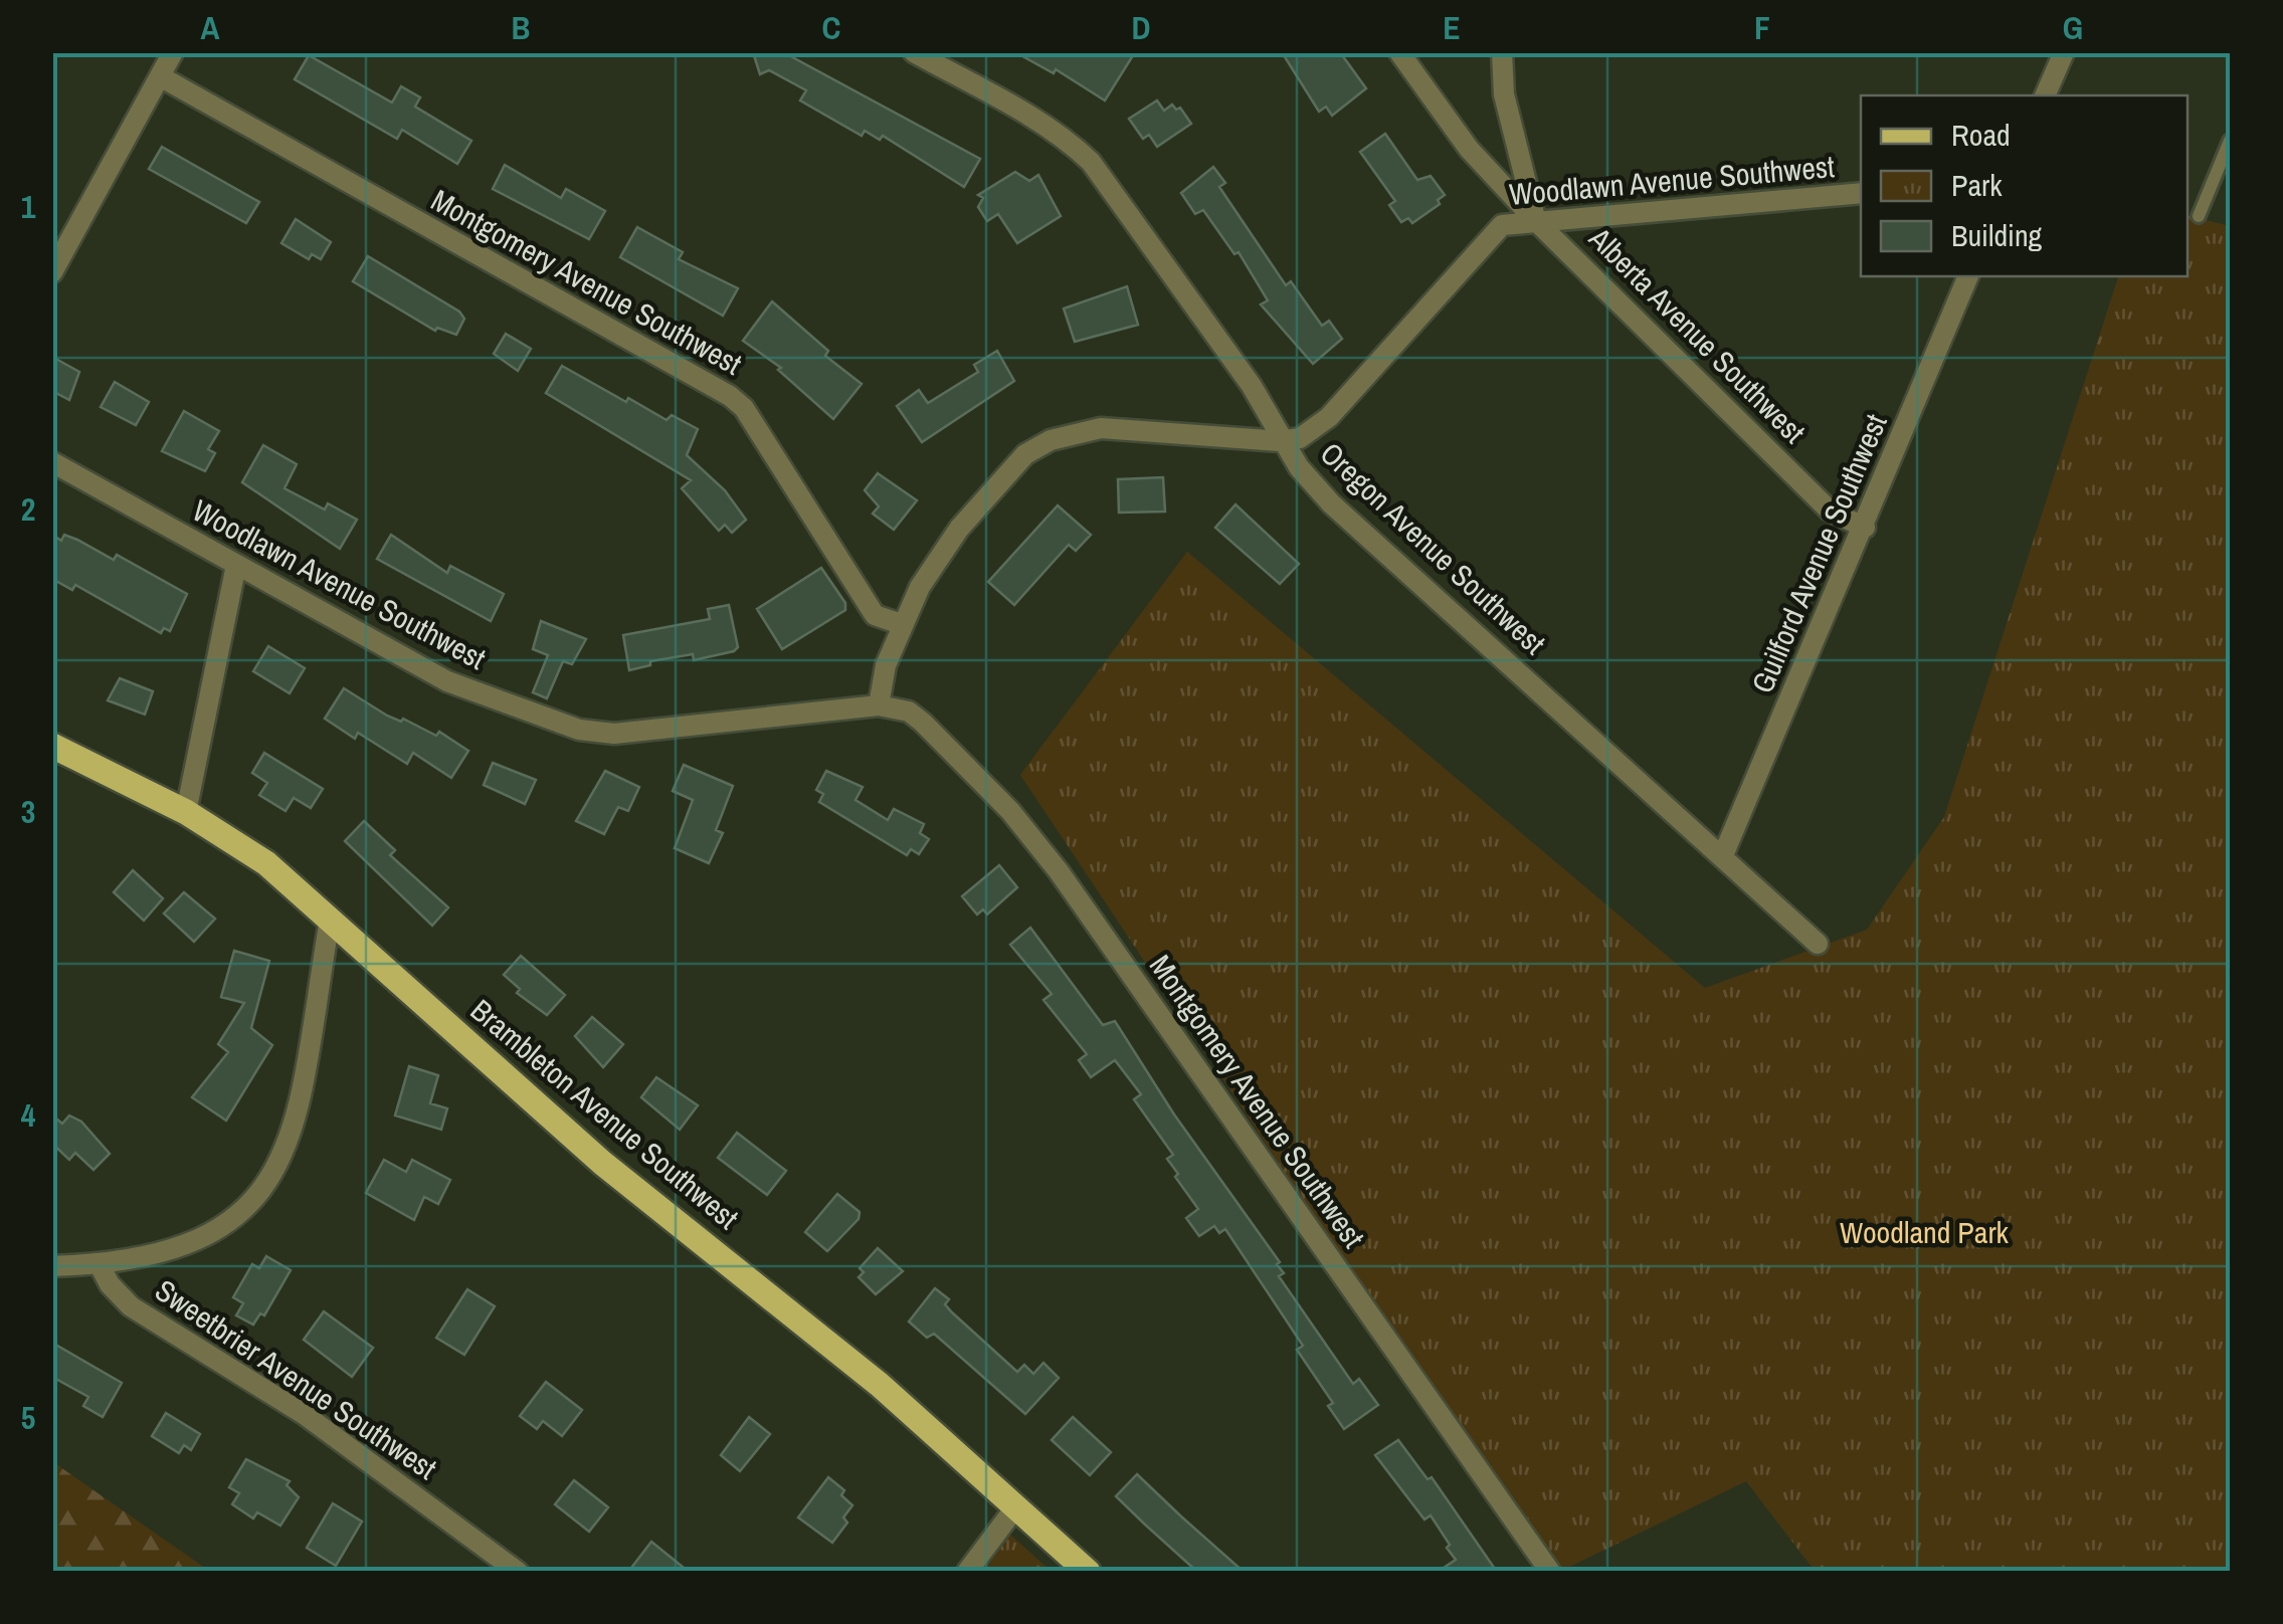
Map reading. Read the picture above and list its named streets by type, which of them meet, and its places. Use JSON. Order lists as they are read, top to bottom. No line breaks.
{"streets":{"main road":["Brambleton Avenue Southwest"],"street":["Woodlawn Avenue Southwest","Montgomery Avenue Southwest","Alberta Avenue Southwest","Oregon Avenue Southwest","Guilford Avenue Southwest","Sweetbrier Avenue Southwest"]},"crossings":[["Woodlawn Avenue Southwest","Montgomery Avenue Southwest"],["Woodlawn Avenue Southwest","Alberta Avenue Southwest"],["Woodlawn Avenue Southwest","Oregon Avenue Southwest"],["Alberta Avenue Southwest","Guilford Avenue Southwest"],["Oregon Avenue Southwest","Guilford Avenue Southwest"]],"parks":["Woodland Park"],"legend":["Road","Park","Building"],"grid":{"columns":["A","B","C","D","E","F","G"],"rows":["1","2","3","4","5"]}}
